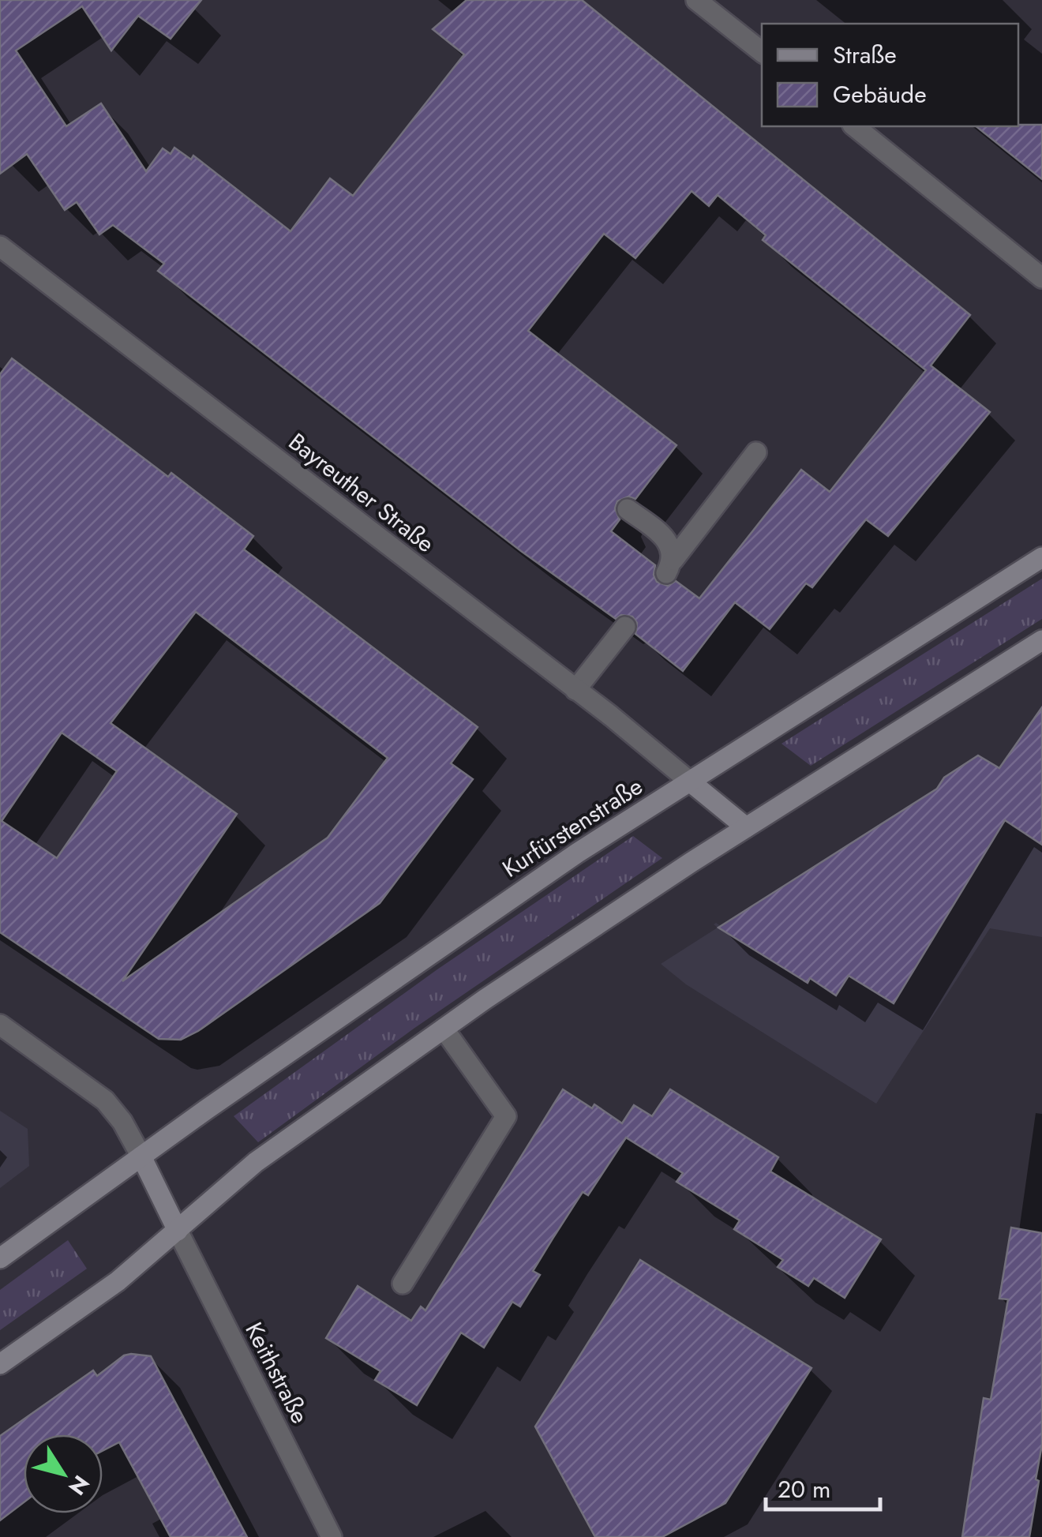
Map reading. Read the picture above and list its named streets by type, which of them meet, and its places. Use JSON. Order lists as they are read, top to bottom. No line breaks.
{"streets":{"main road":["Kurfürstenstraße"],"street":["Bayreuther Straße","Keithstraße"]},"crossings":[["Bayreuther Straße","Kurfürstenstraße"]],"legend":["Straße","Gebäude"],"scale_bar":"20 m","north":"bottom right"}
